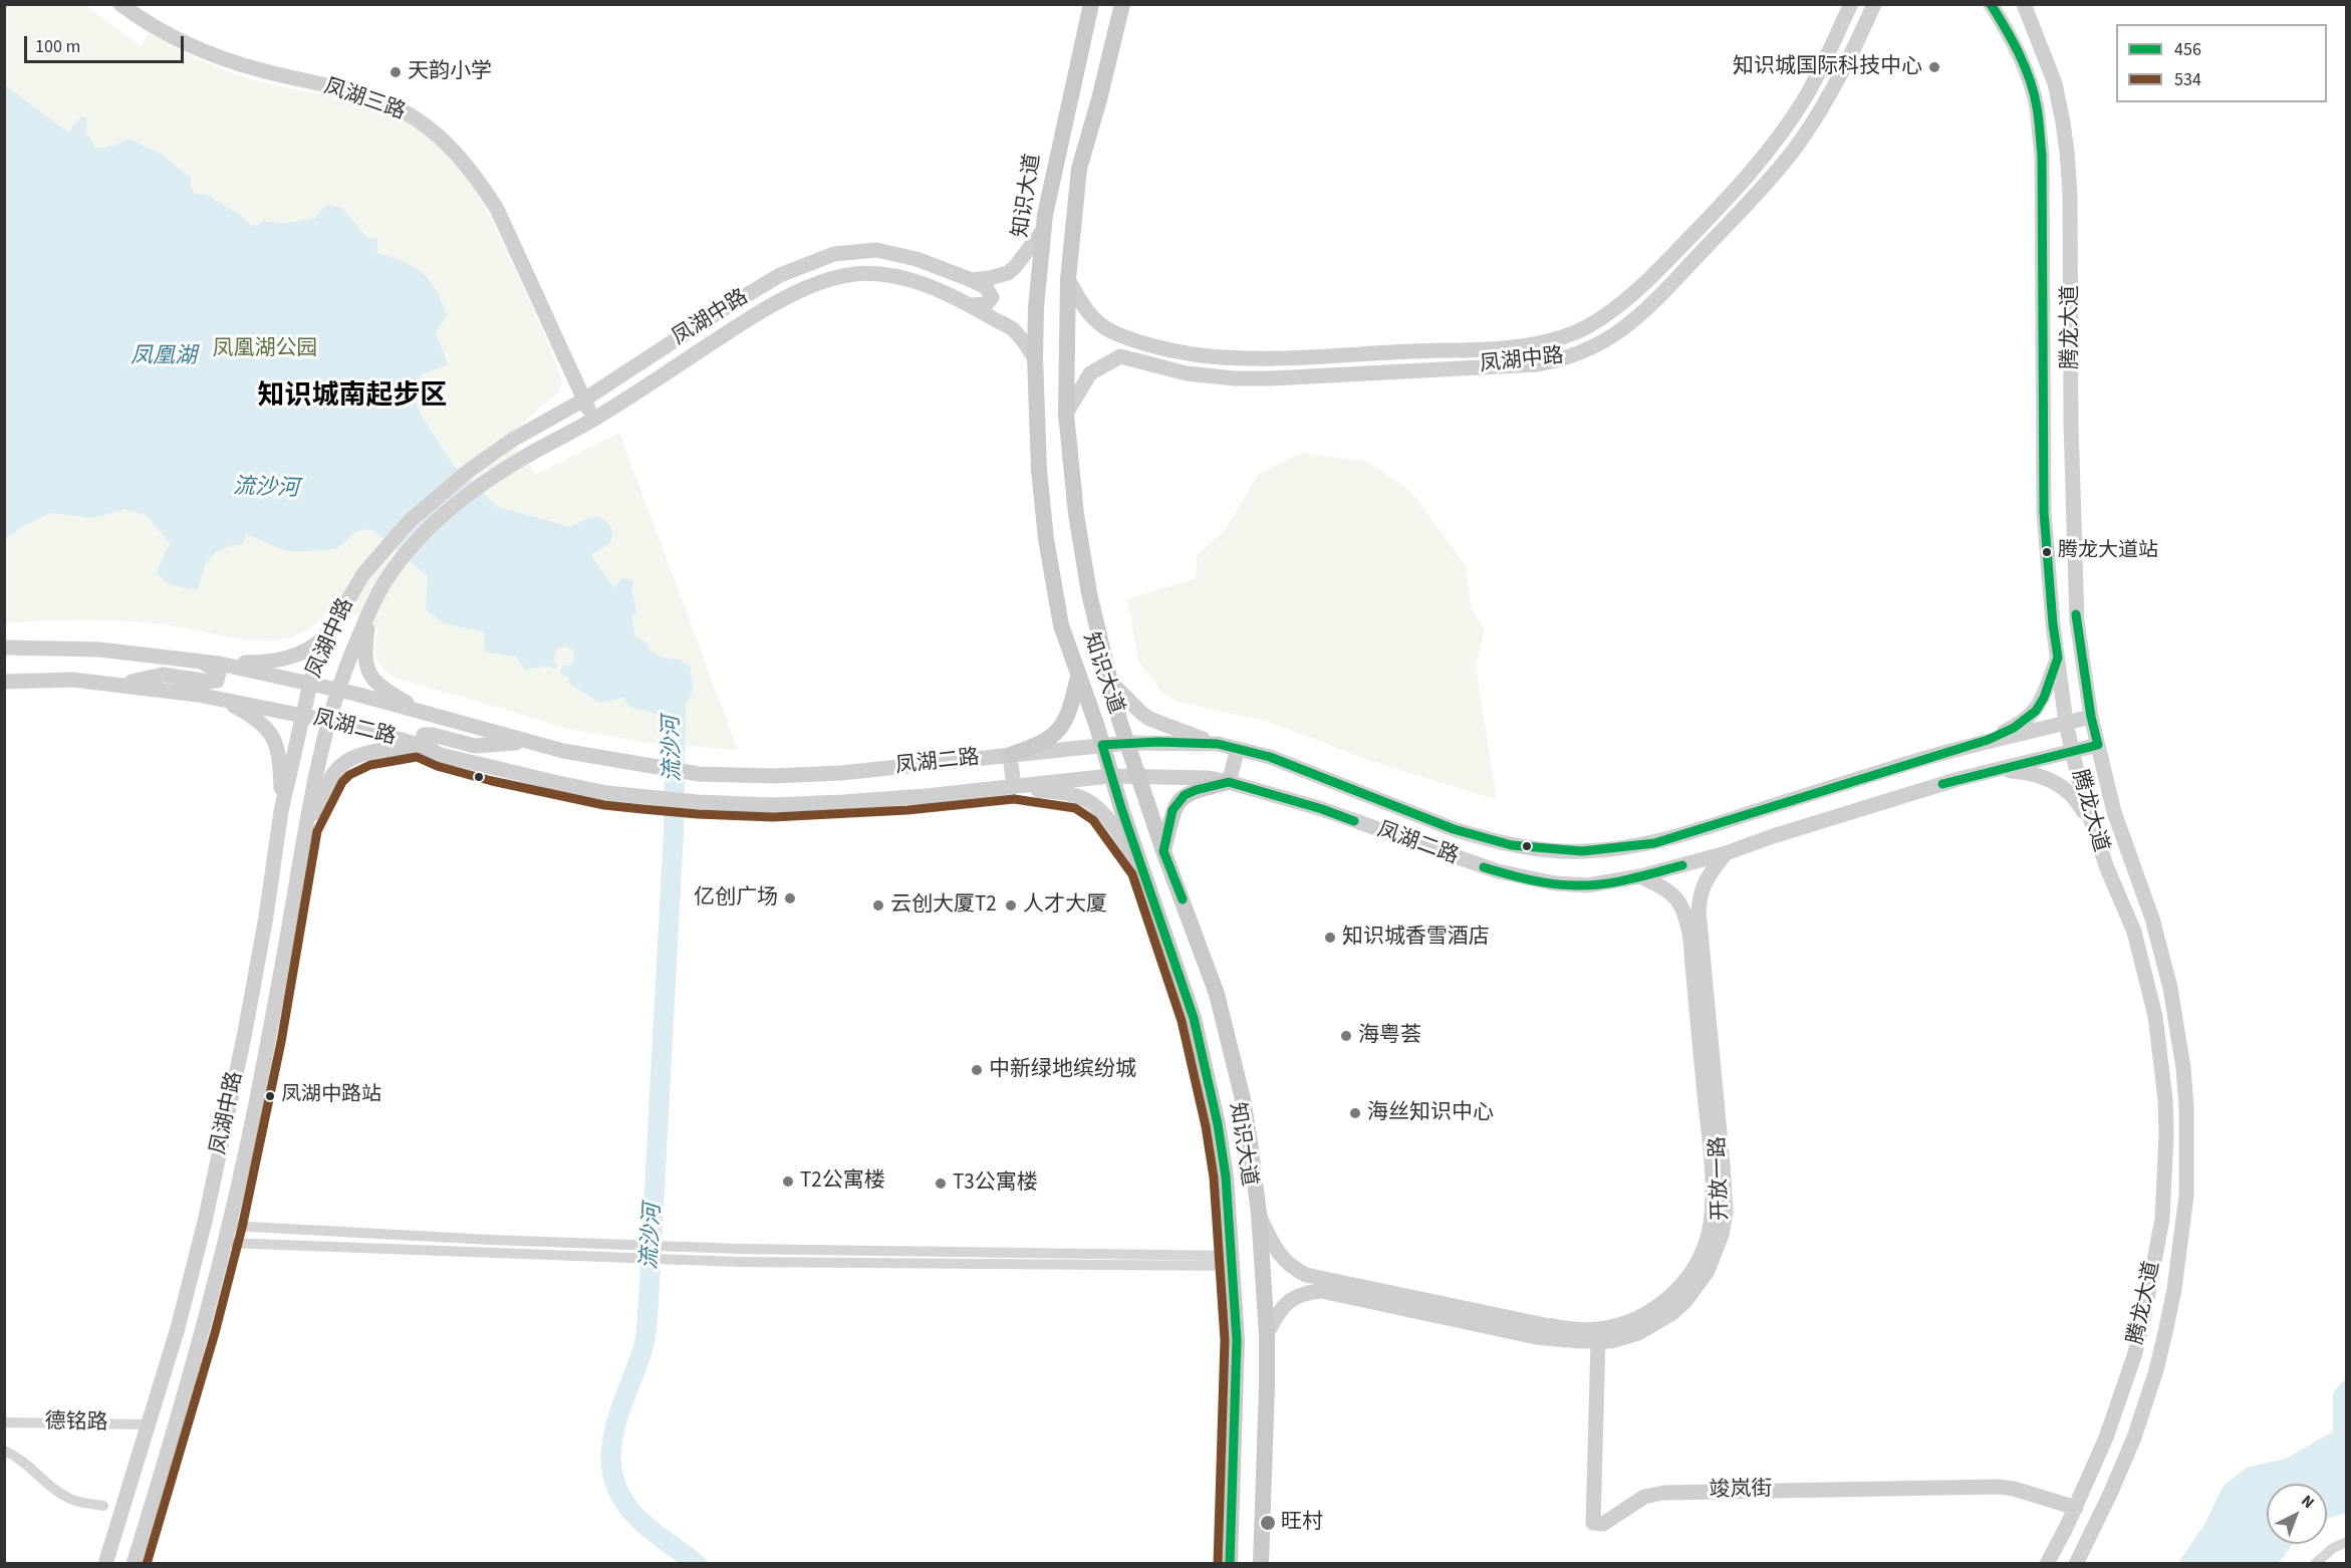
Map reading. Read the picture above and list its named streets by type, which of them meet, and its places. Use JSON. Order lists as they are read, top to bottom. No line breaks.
{"streets":{"main road":["知识大道"],"street":["凤湖三路","凤湖中路","腾龙大道","凤湖二路","开放一路","德铭路","竣岚街"]},"crossings":[["凤湖三路","凤湖中路"],["知识大道","凤湖中路"],["知识大道","凤湖二路"],["知识大道","开放一路"],["凤湖中路","凤湖二路"],["凤湖中路","德铭路"],["腾龙大道","凤湖二路"],["腾龙大道","竣岚街"],["凤湖二路","开放一路"],["开放一路","竣岚街"]],"districts":["知识城南起步区"],"water":["凤凰湖","流沙河"],"parks":["凤凰湖公园"],"places":["知识城国际科技中心","天韵小学","腾龙大道站","亿创广场","云创大厦T2","人才大厦","知识城香雪酒店","海粤荟","中新绿地缤纷城","凤湖中路站","海丝知识中心","T2公寓楼","T3公寓楼","旺村"],"lines":["transit line 456","transit line 534"],"legend":["456","534"],"scale_bar":"100 m","north":"top right"}
